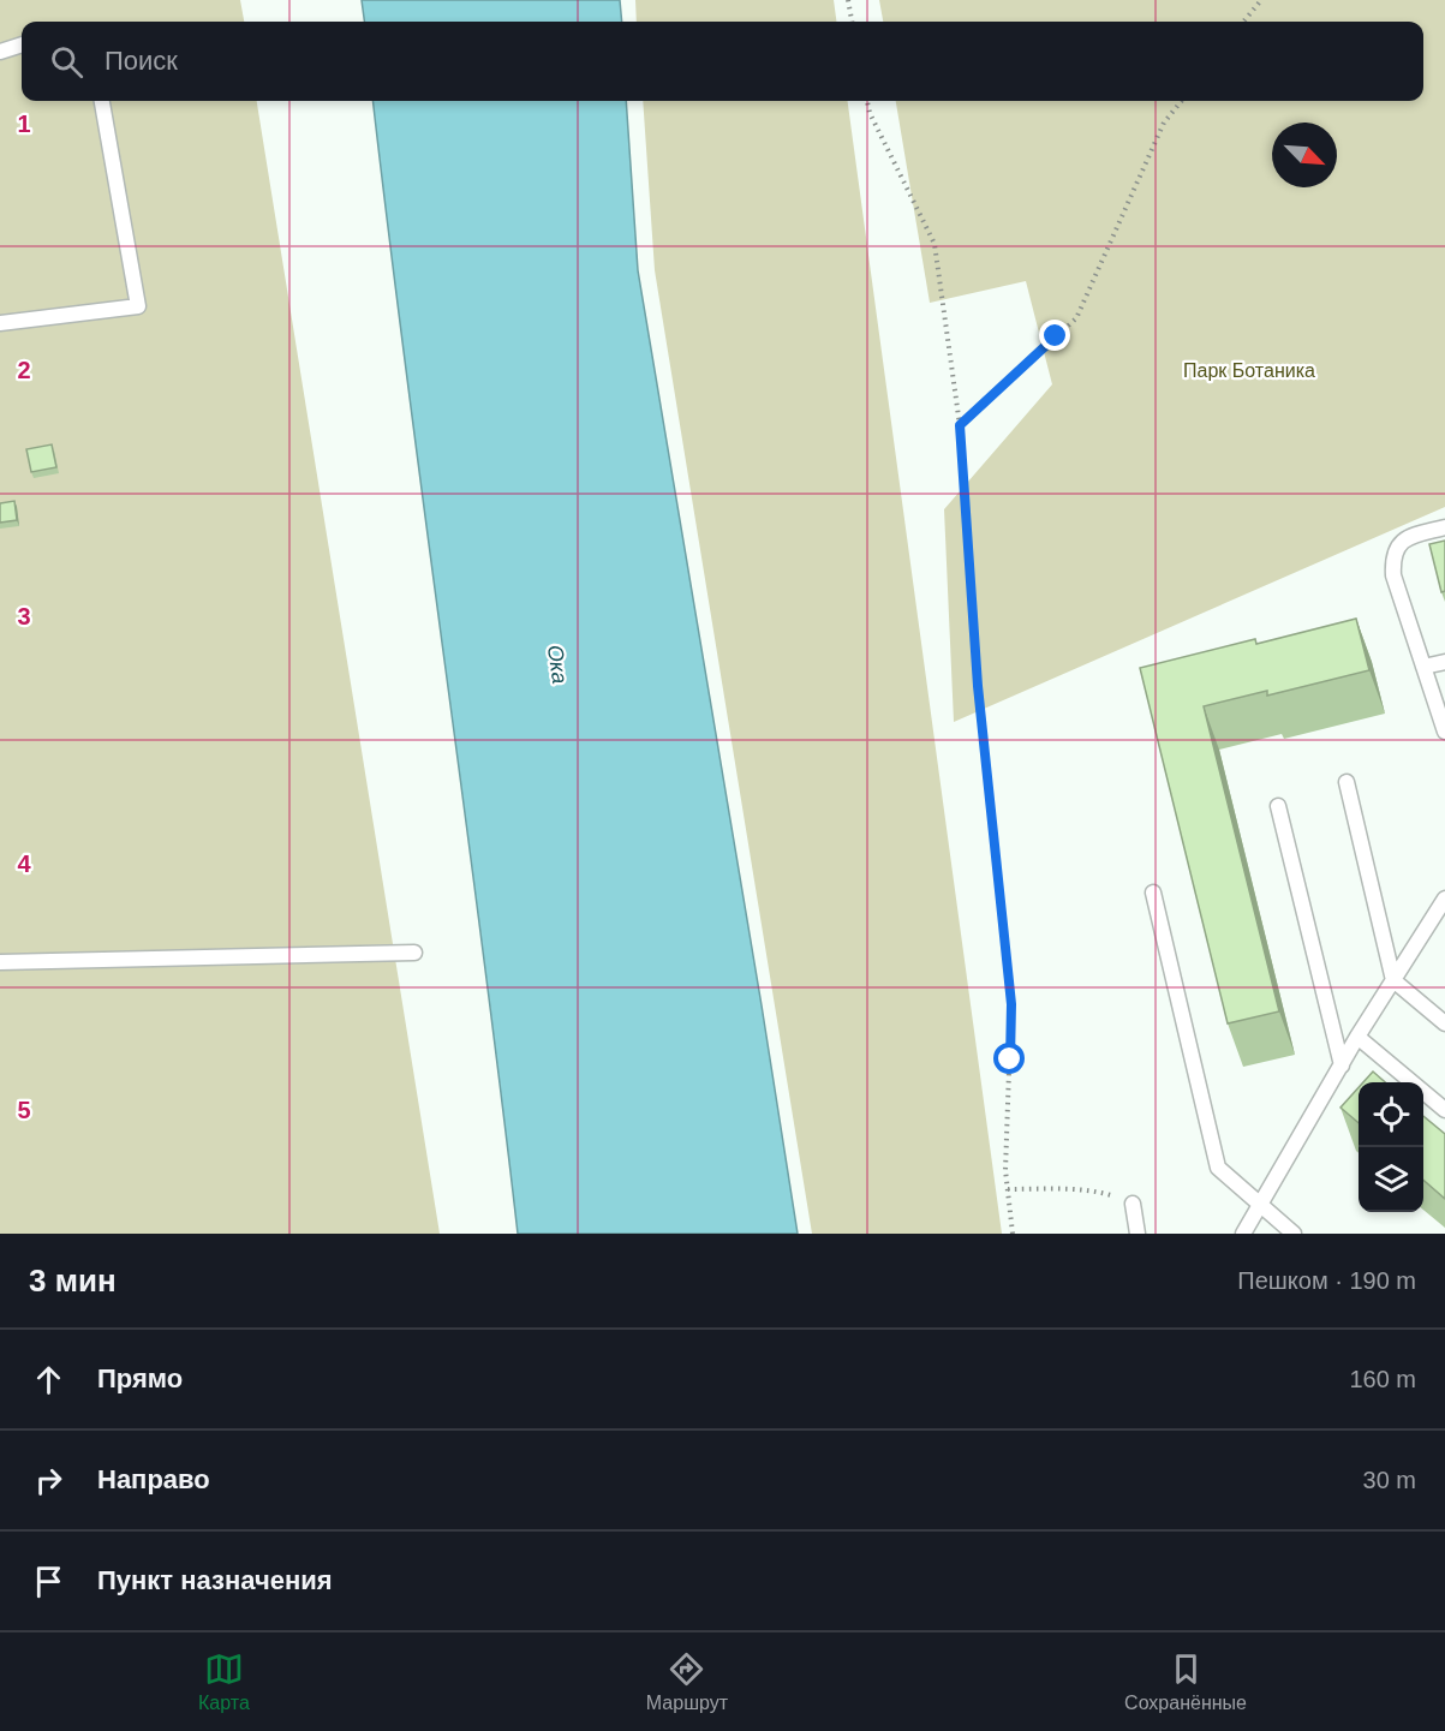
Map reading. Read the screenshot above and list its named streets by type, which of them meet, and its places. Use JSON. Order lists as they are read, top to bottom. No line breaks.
{"water":["Ока"],"parks":["Парк Ботаника"],"north":"bottom right","page":{"search":"Поиск","heading":["3 мин","Пешком · 190 m"],"list":[["Прямо","160 m"],["Направо","30 m"],"Пункт назначения"],"nav":["Карта","Маршрут","Сохранённые"]},"grid":{"rows":["1","2","3","4","5"]}}
